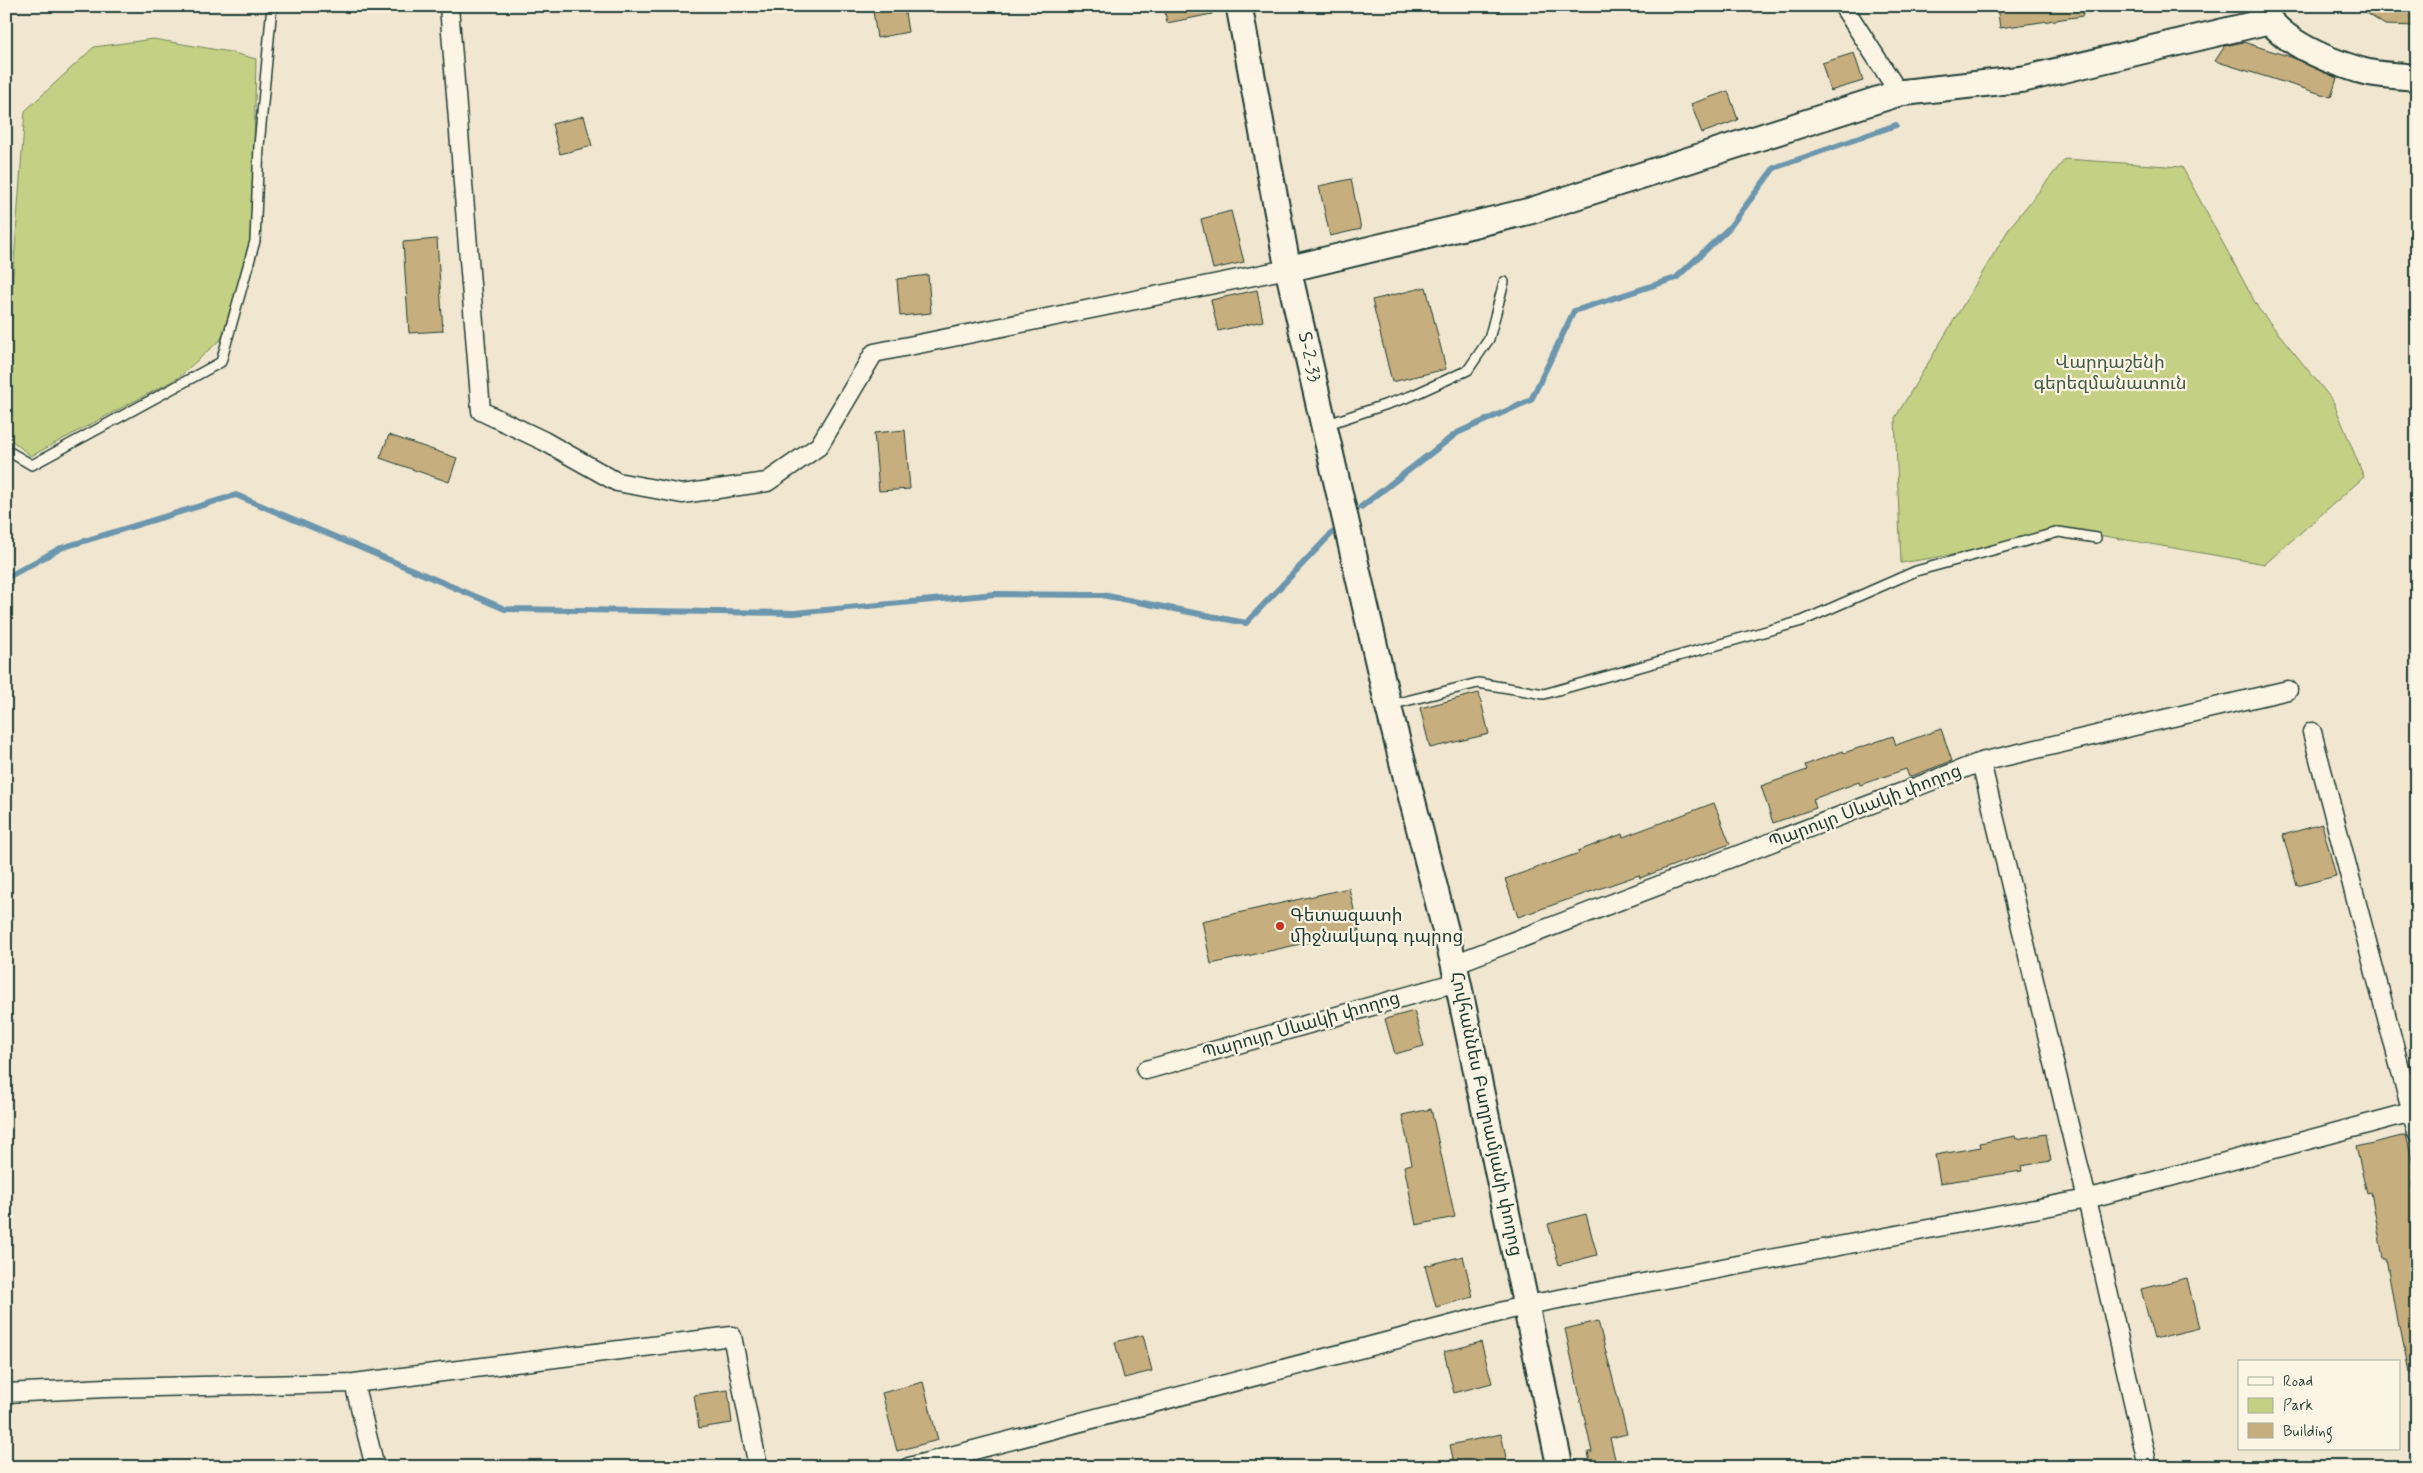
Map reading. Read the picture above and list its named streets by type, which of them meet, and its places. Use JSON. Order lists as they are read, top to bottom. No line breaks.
{"streets":{"street":["Տ-2-33","Պարույր Սևակի փողոց","Հովհաննես Բաղրամյանի փողոց"]},"crossings":[["Տ-2-33","Հովհաննես Բաղրամյանի փողոց"],["Պարույր Սևակի փողոց","Հովհաննես Բաղրամյանի փողոց"]],"parks":["Վարդաշենի գերեզմանատուն"],"places":["Գետազատի միջնակարգ դպրոց"],"legend":["Road","Park","Building"]}
